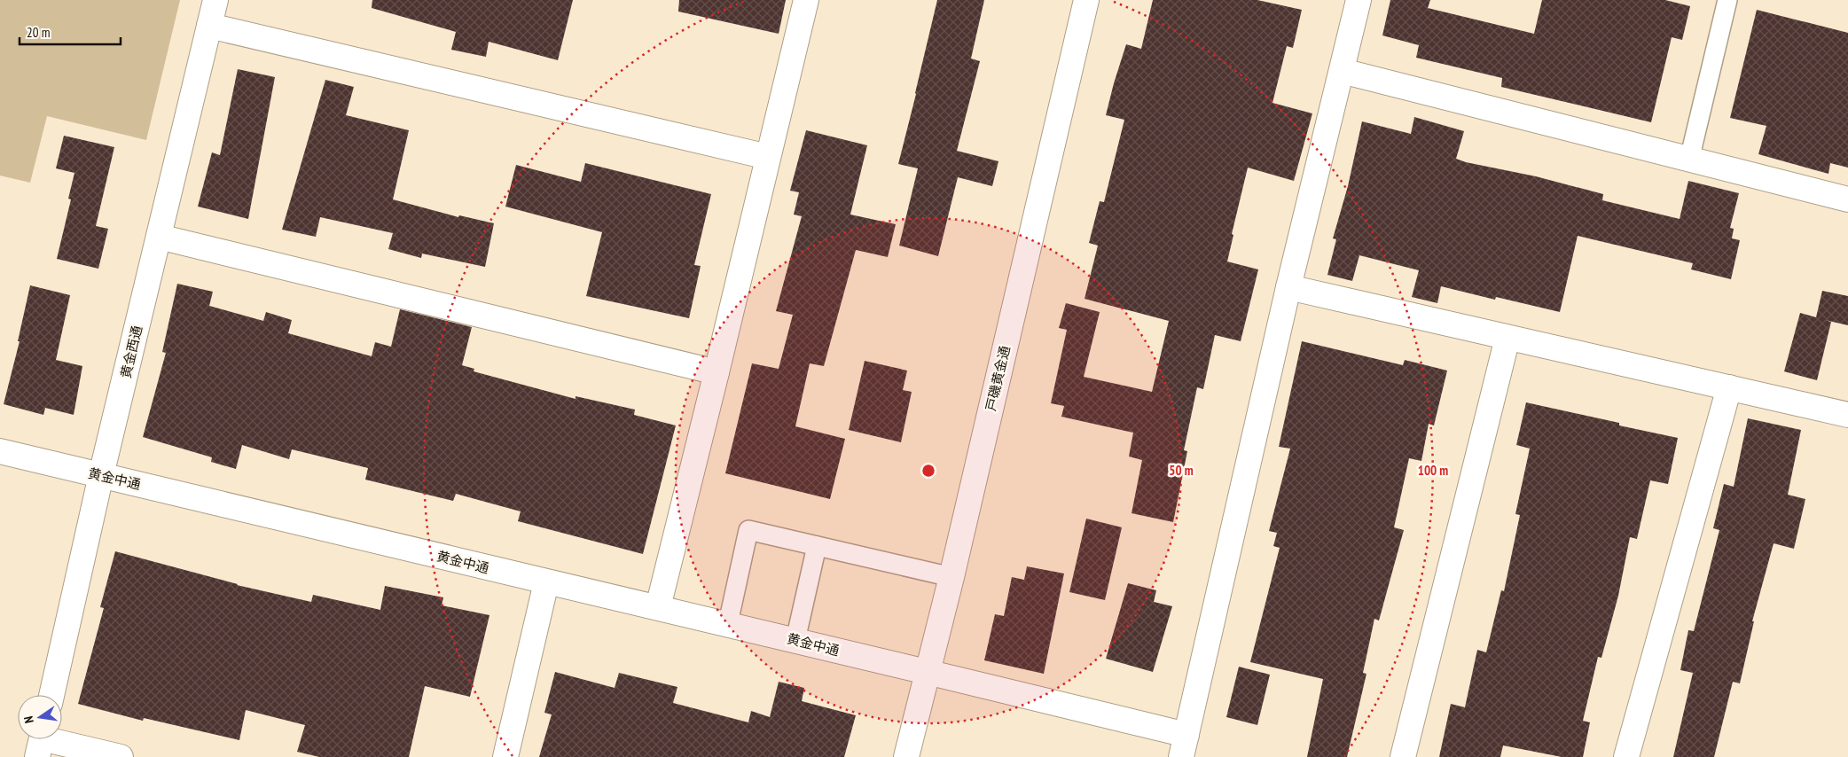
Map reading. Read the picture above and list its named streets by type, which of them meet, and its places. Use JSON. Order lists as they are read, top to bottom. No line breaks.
{"streets":{"street":["黄金西通","戸磯黄金通","黄金中通"]},"crossings":[["黄金西通","黄金中通"],["戸磯黄金通","黄金中通"]],"scale_bar":"20 m","north":"left","rings":["50 m","100 m"]}
